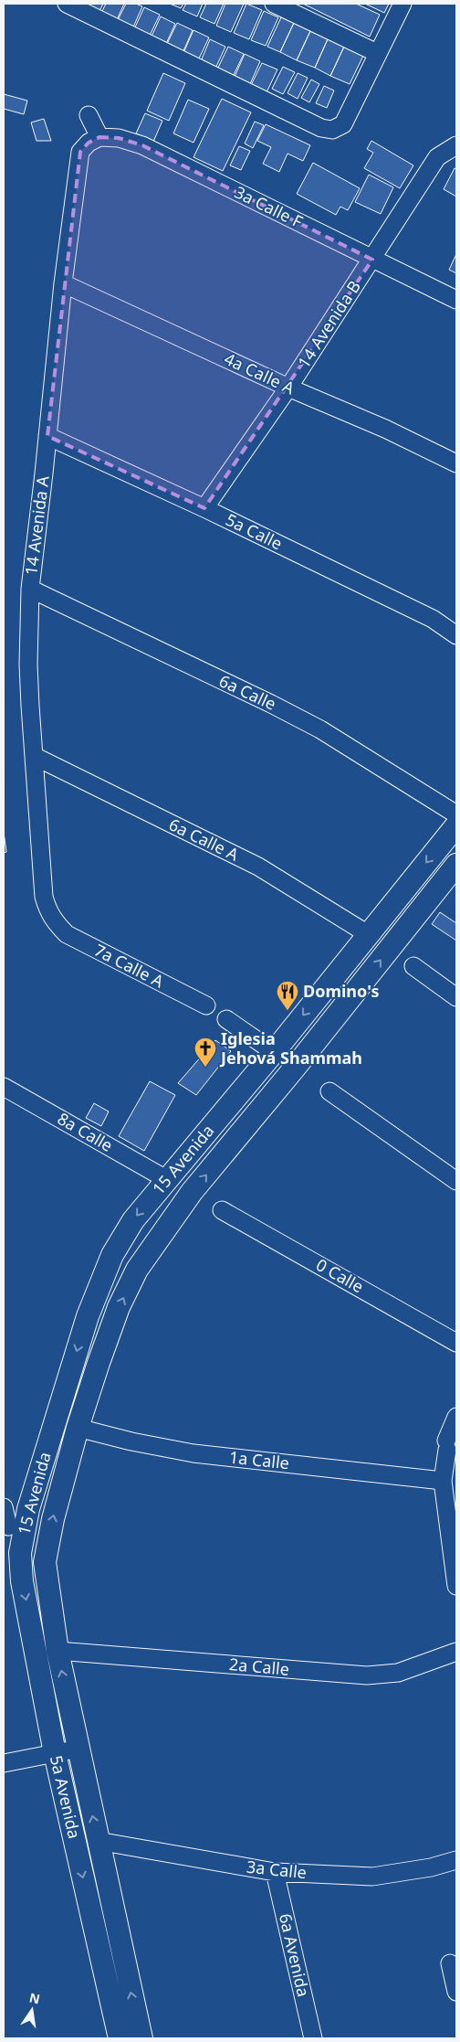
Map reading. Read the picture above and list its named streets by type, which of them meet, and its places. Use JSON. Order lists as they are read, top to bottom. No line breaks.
{"streets":{"main road":["15 Avenida","5a Avenida"],"street":["3a Calle F","14 Avenida B","4a Calle A","14 Avenida A","5a Calle","6a Calle","6a Calle A","7a Calle A","8a Calle","0 Calle","1a Calle","2a Calle","3a Calle","6a Avenida"]},"crossings":[["3a Calle F","14 Avenida B"],["3a Calle F","14 Avenida A"],["14 Avenida B","4a Calle A"],["14 Avenida B","5a Calle"],["4a Calle A","14 Avenida A"],["14 Avenida A","5a Calle"],["14 Avenida A","6a Calle"],["14 Avenida A","6a Calle A"],["14 Avenida A","7a Calle A"],["6a Calle A","15 Avenida"],["8a Calle","15 Avenida"],["15 Avenida","1a Calle"],["15 Avenida","5a Avenida"],["2a Calle","5a Avenida"],["5a Avenida","3a Calle"],["3a Calle","6a Avenida"]],"places":{"restaurant":["Domino's"],"church":["Iglesia Jehová Shammah"]},"north":"top"}
